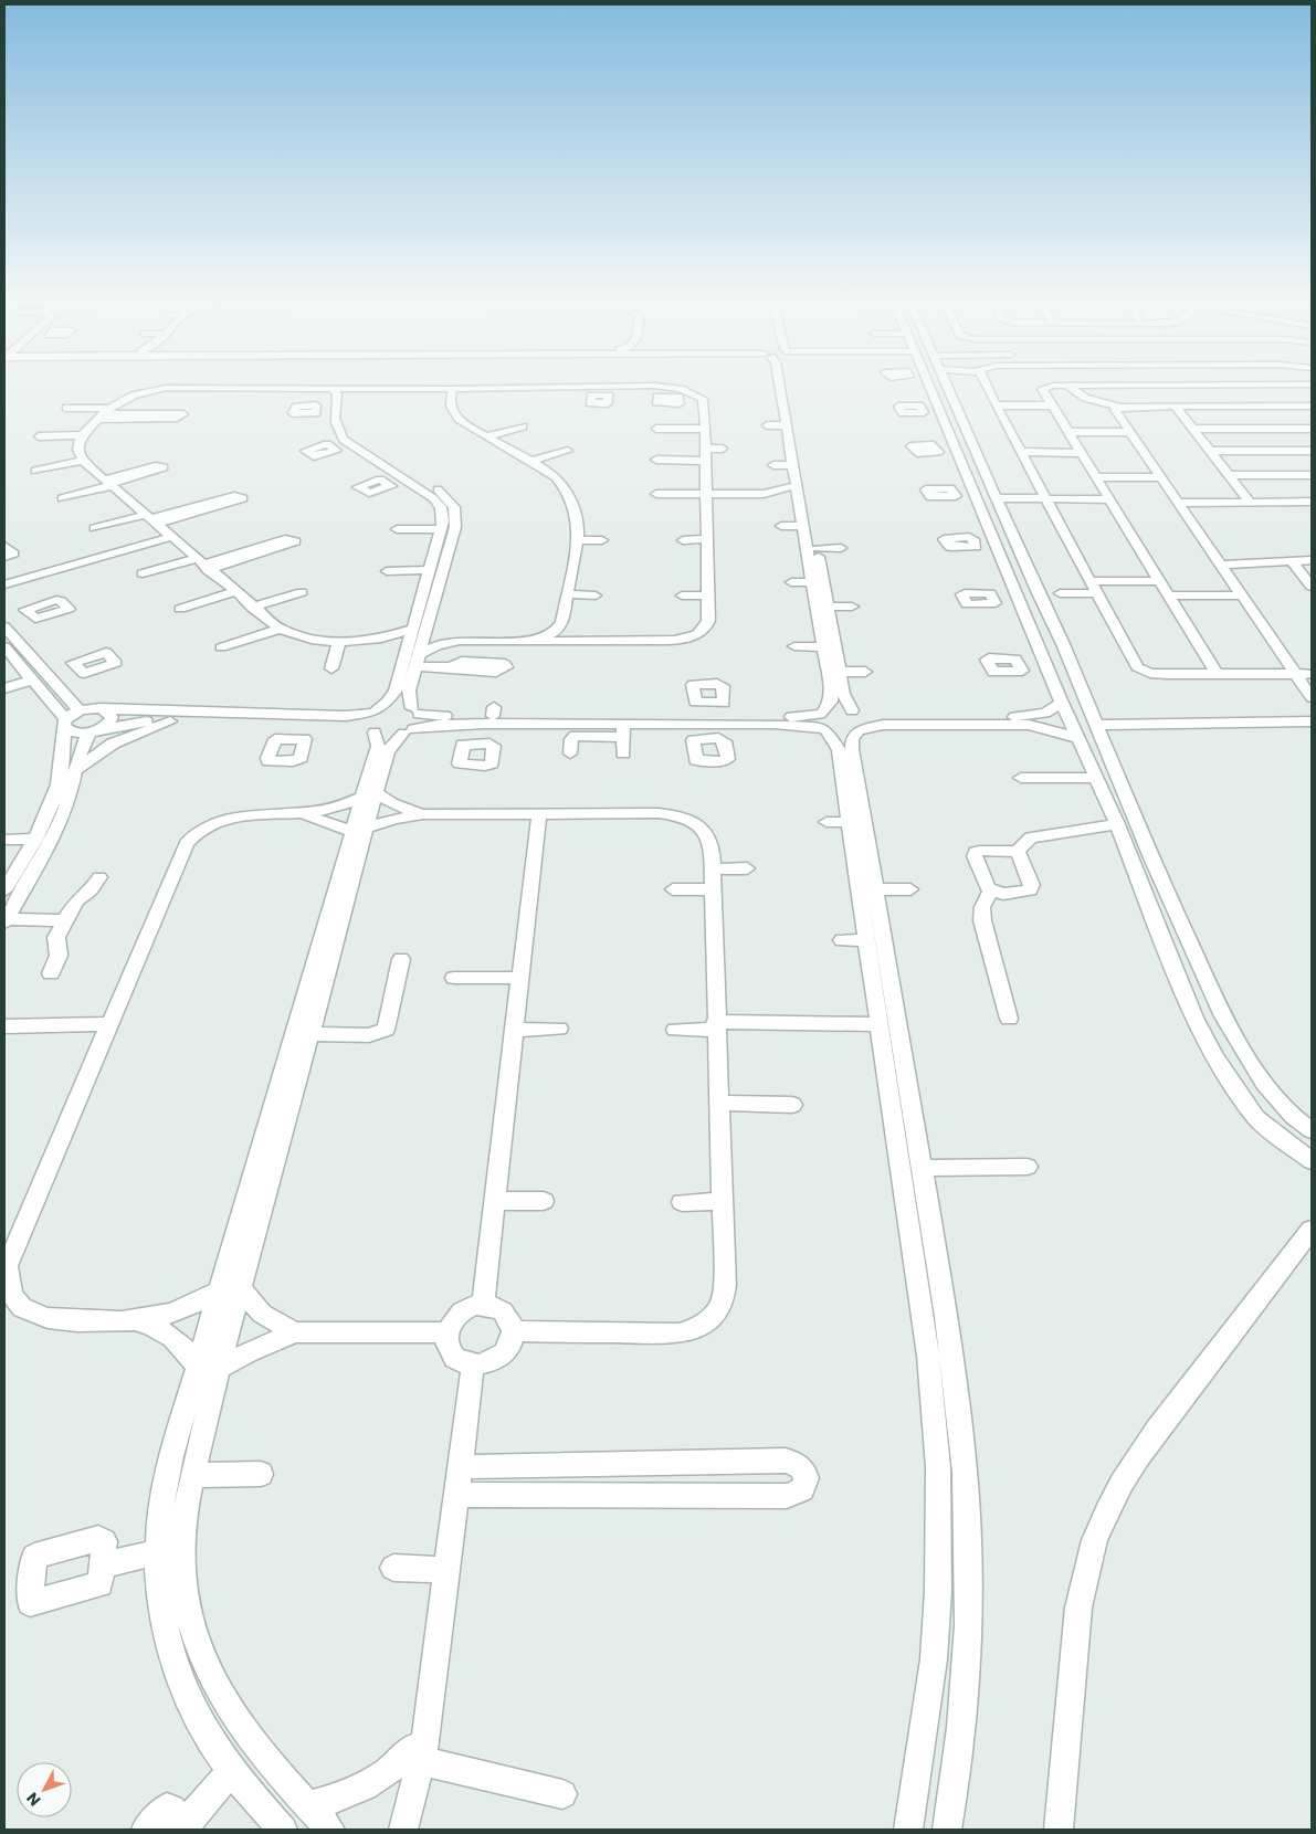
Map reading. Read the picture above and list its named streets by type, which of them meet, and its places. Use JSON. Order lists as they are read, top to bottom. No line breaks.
{"north":"bottom left"}
